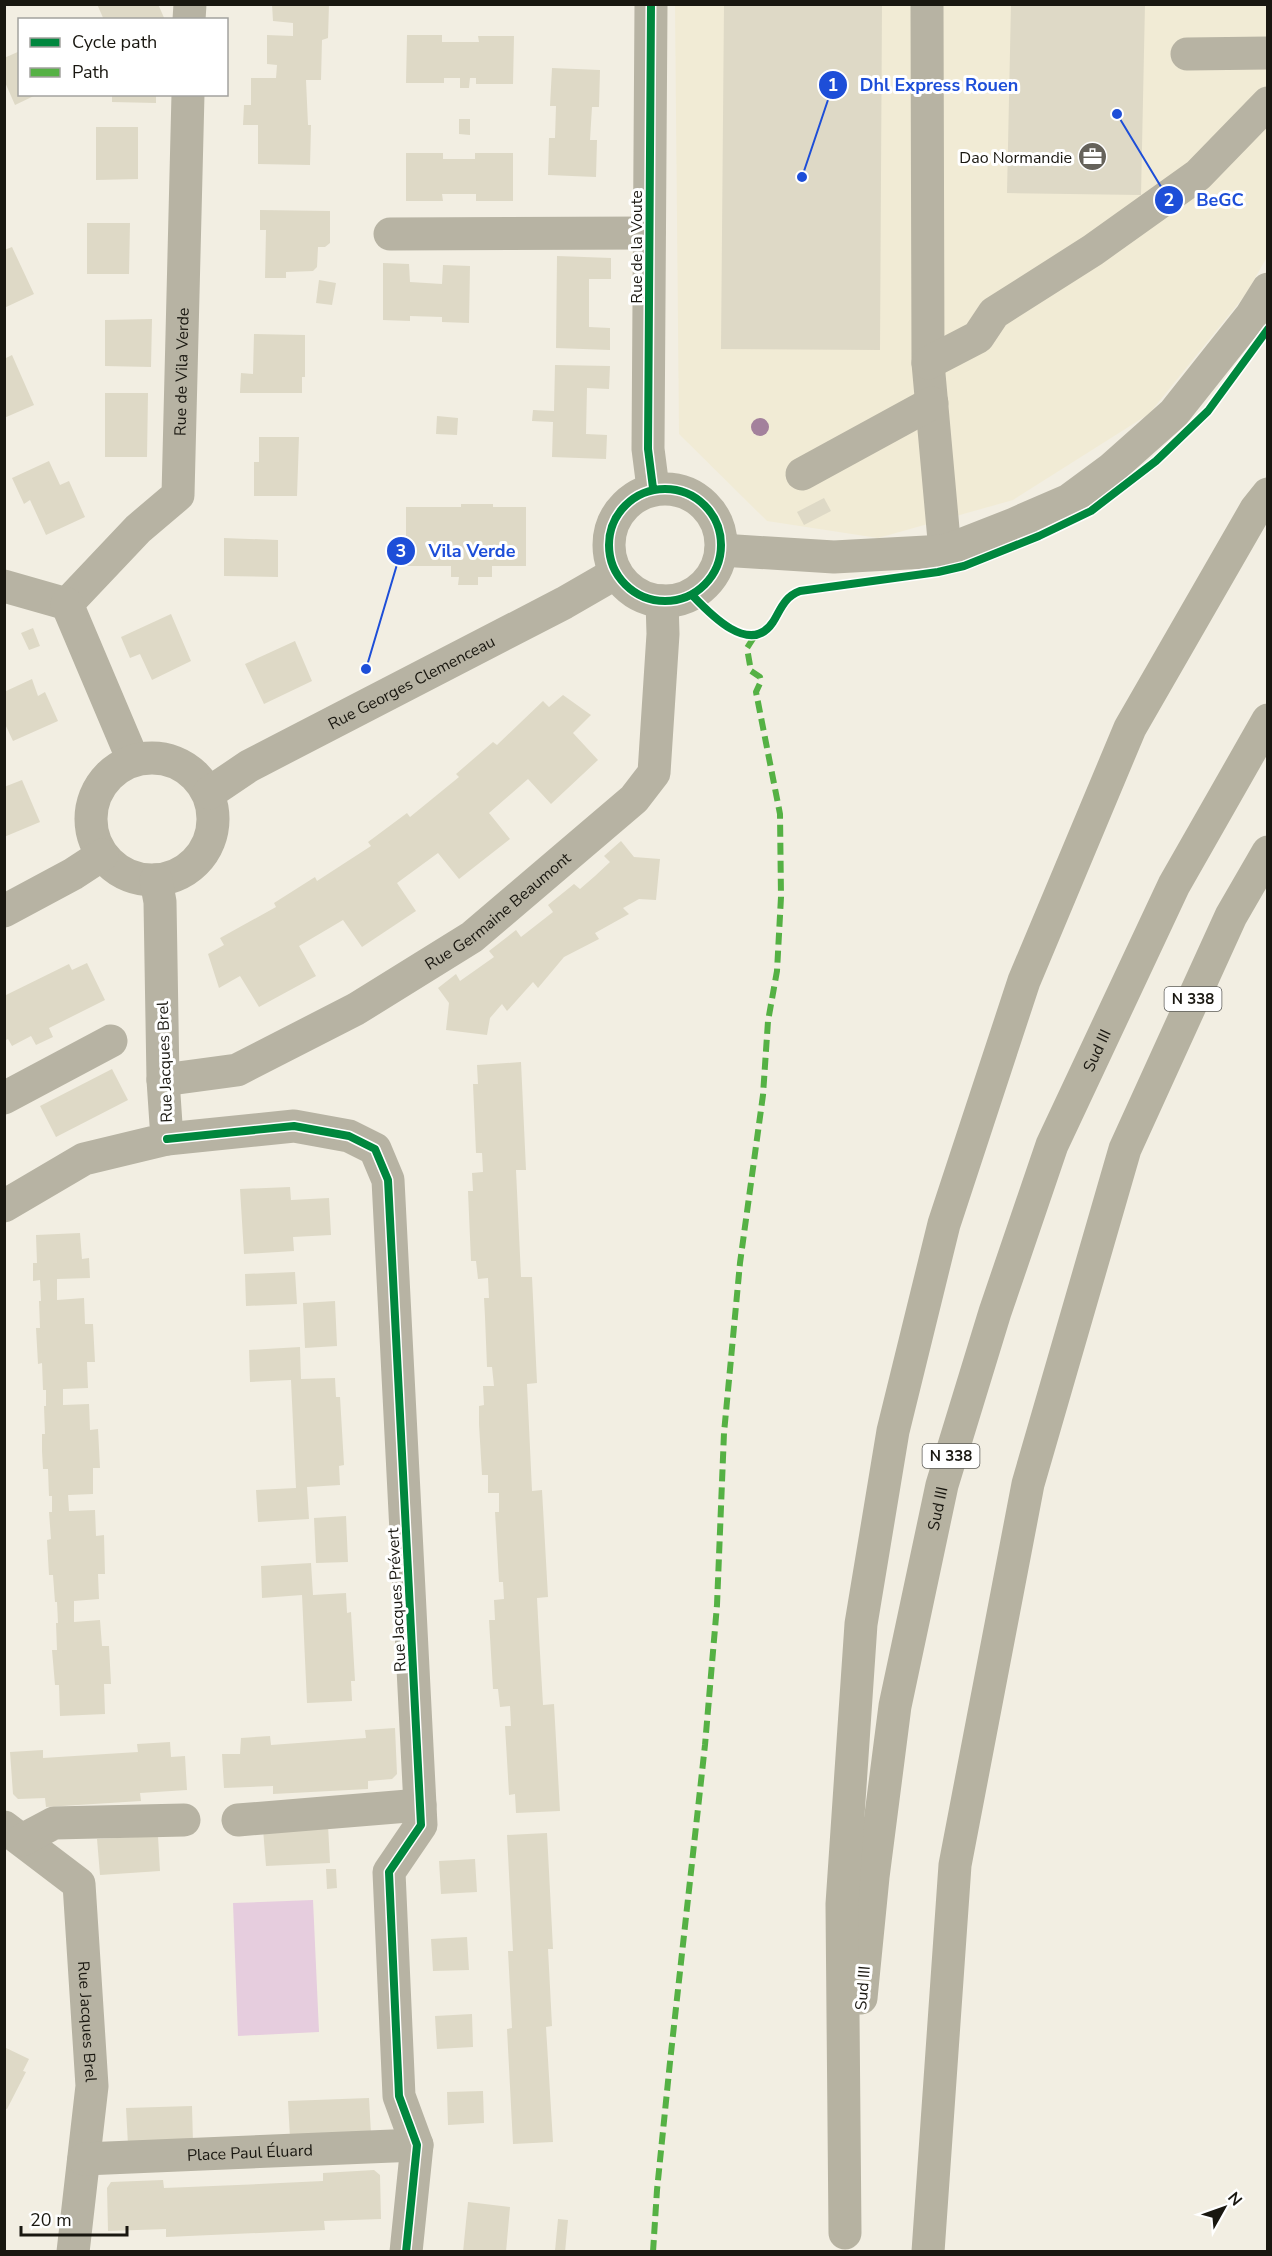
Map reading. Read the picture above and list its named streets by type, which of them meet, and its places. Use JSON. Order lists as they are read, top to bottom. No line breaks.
{"streets":{"highway":["N 338","Sud III"],"street":["Rue de la Voute","Rue de Vila Verde","Rue Georges Clemenceau","Rue Germaine Beaumont","Rue Jacques Brel","Rue Jacques Prévert","Place Paul Éluard"]},"crossings":[["Rue de la Voute","Rue Georges Clemenceau"],["Rue de la Voute","Rue Germaine Beaumont"],["Rue Georges Clemenceau","Rue Germaine Beaumont"],["Rue Georges Clemenceau","Rue Jacques Brel"],["Rue Germaine Beaumont","Rue Jacques Brel"],["Rue Jacques Brel","Rue Jacques Prévert"],["Rue Jacques Brel","Place Paul Éluard"],["Rue Jacques Prévert","Place Paul Éluard"]],"places":{"other":["BeGC","Dhl Express Rouen","Vila Verde"],"office":["Dao Normandie"]},"legend":["Cycle path","Path"],"scale_bar":"20 m","north":"top right"}
